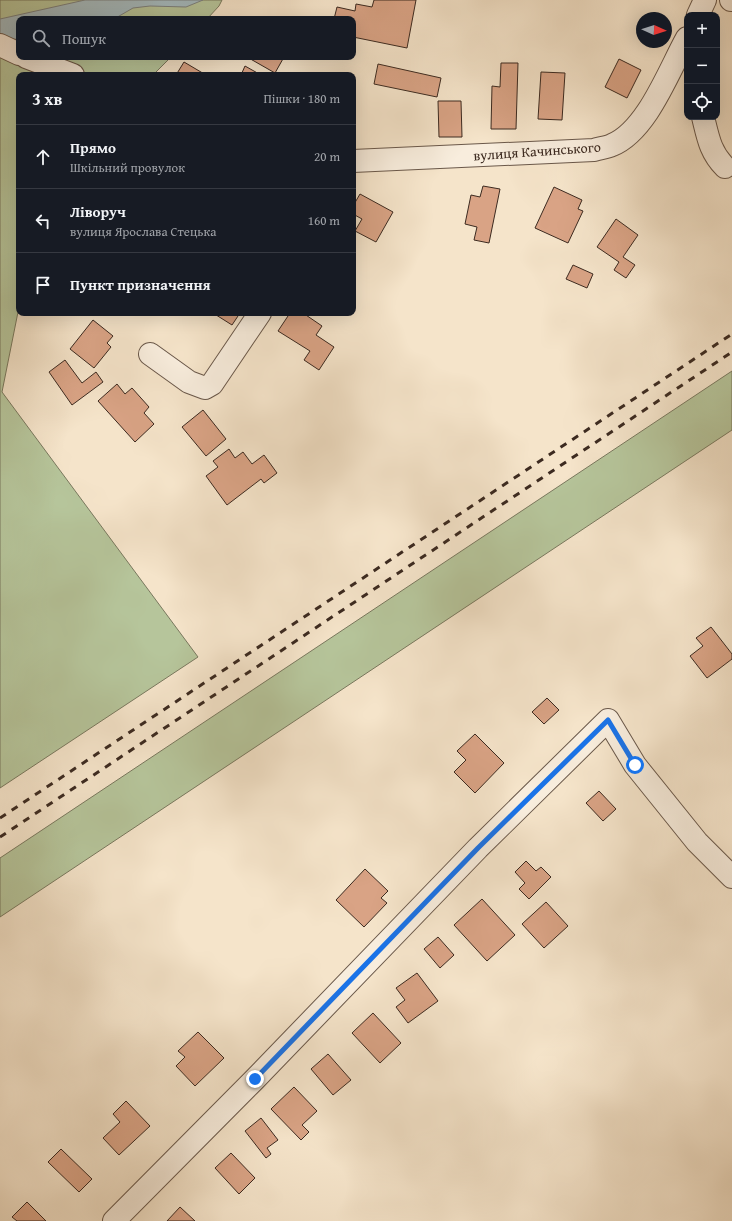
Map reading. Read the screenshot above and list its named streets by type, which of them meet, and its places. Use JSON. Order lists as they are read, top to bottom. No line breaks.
{"streets":{"street":["вулиця Качинського"]},"north":"right","page":{"map_buttons":["+","−"],"search":"Пошук","heading":["3 хв","Пішки · 180 m"],"list":[["Прямо","Шкільний провулок","20 m"],["Ліворуч","вулиця Ярослава Стецька","160 m"],"Пункт призначення"]}}
